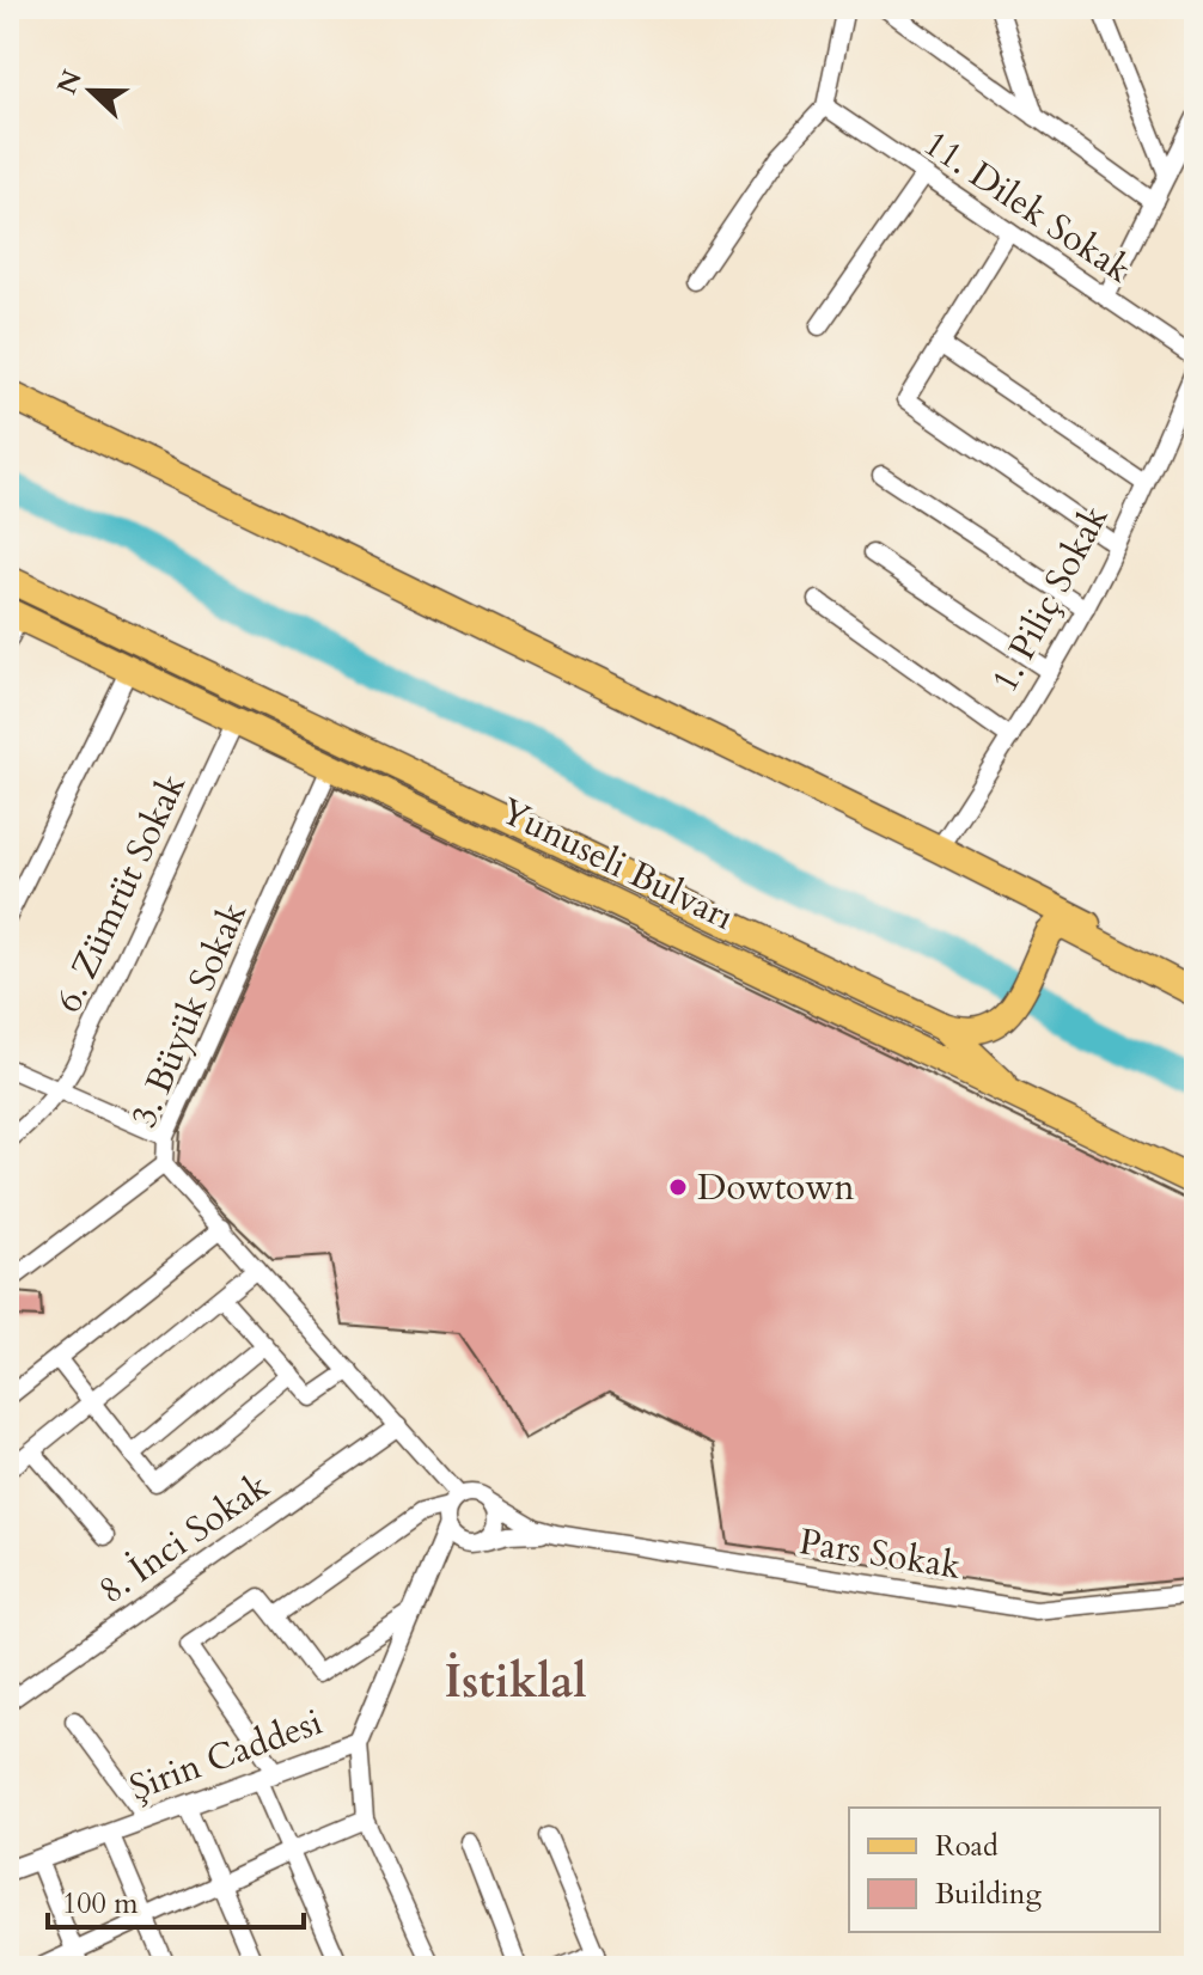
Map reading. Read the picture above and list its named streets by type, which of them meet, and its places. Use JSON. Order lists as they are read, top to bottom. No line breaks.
{"streets":{"main road":["Yunuseli Bulvarı"],"street":["11. Dilek Sokak","1. Piliç Sokak","6. Zümrüt Sokak","3. Büyük Sokak","8. İnci Sokak","Pars Sokak","Şirin Caddesi"]},"crossings":[["Yunuseli Bulvarı","6. Zümrüt Sokak"],["Yunuseli Bulvarı","3. Büyük Sokak"]],"districts":["İstiklal"],"places":["Dowtown"],"legend":["Road","Building"],"scale_bar":"100 m","north":"left"}
